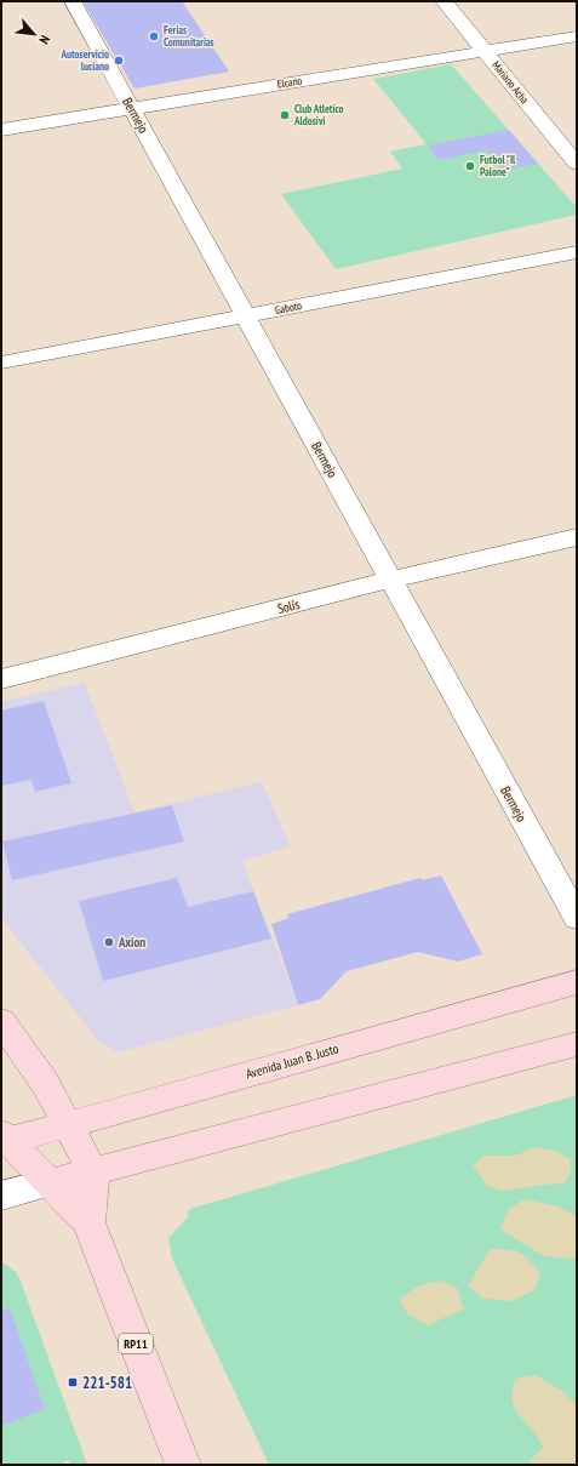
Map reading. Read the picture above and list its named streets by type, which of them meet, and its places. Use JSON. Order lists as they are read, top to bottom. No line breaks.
{"streets":{"main road":["Avenida Juan B. Justo","RP11"],"street":["Elcano","Mariano Acha","Bermejo","Gaboto","Solís"]},"crossings":[["Elcano","Mariano Acha"],["Elcano","Bermejo"],["Bermejo","Gaboto"],["Bermejo","Solís"],["Avenida Juan B. Justo","RP11"]],"places":{"other":["Ferias Comunitarias","Autoservicio luciano","Club Atletico Aldosivi","Futbol \"Il Palone\"","Axion"],"transit":["221-581"]},"north":"bottom right"}
